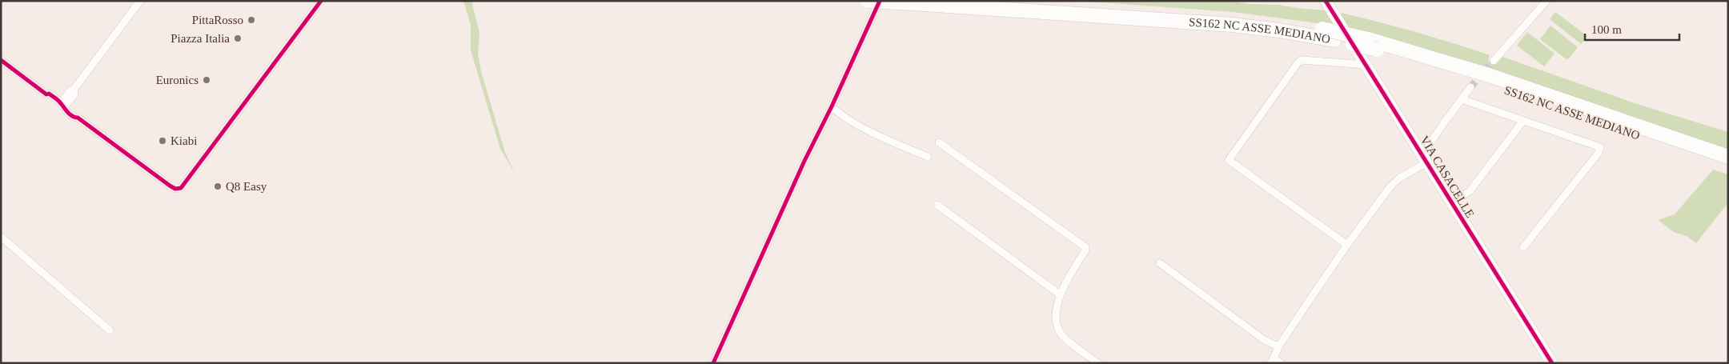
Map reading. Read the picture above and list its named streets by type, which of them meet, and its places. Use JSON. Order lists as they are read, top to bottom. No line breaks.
{"streets":{"highway":["SS162 NC ASSE MEDIANO"],"street":["VIA CASACELLE"]},"places":["PittaRosso","Piazza Italia","Euronics","Kiabi","Q8 Easy"],"scale_bar":"100 m"}
